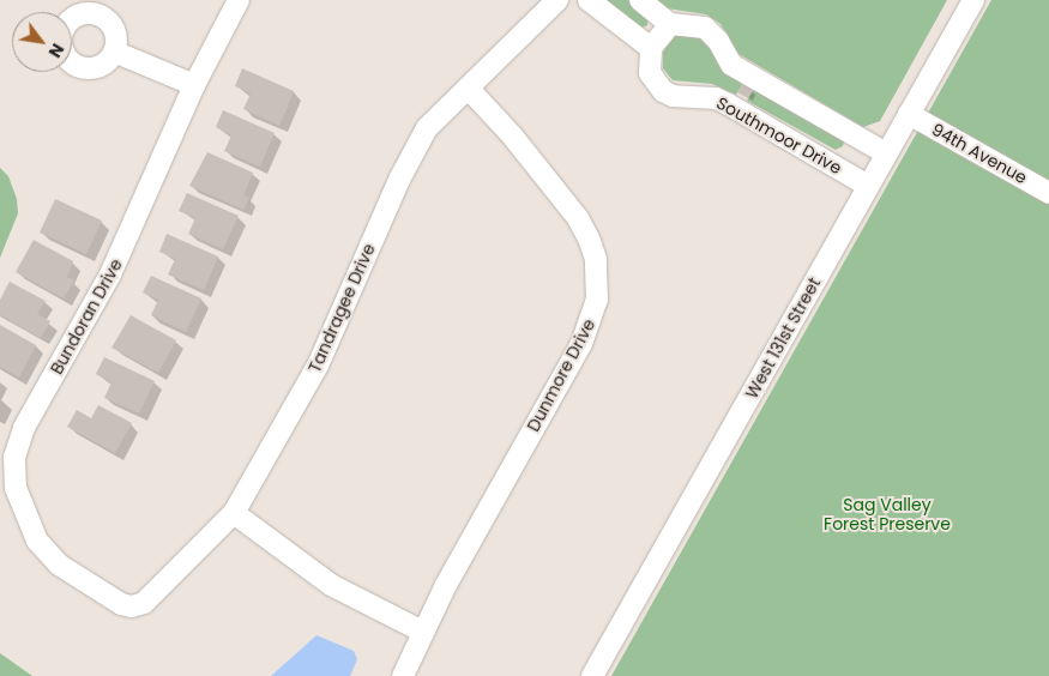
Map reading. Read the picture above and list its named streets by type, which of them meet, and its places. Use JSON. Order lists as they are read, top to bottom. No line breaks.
{"streets":{"street":["Southmoor Drive","94th Avenue","Tandragee Drive","Bundoran Drive","West 131st Street","Dunmore Drive"]},"crossings":[["Southmoor Drive","West 131st Street"],["94th Avenue","West 131st Street"],["Tandragee Drive","Bundoran Drive"],["Tandragee Drive","Dunmore Drive"]],"parks":["Sag Valley Forest Preserve"],"north":"bottom right"}
